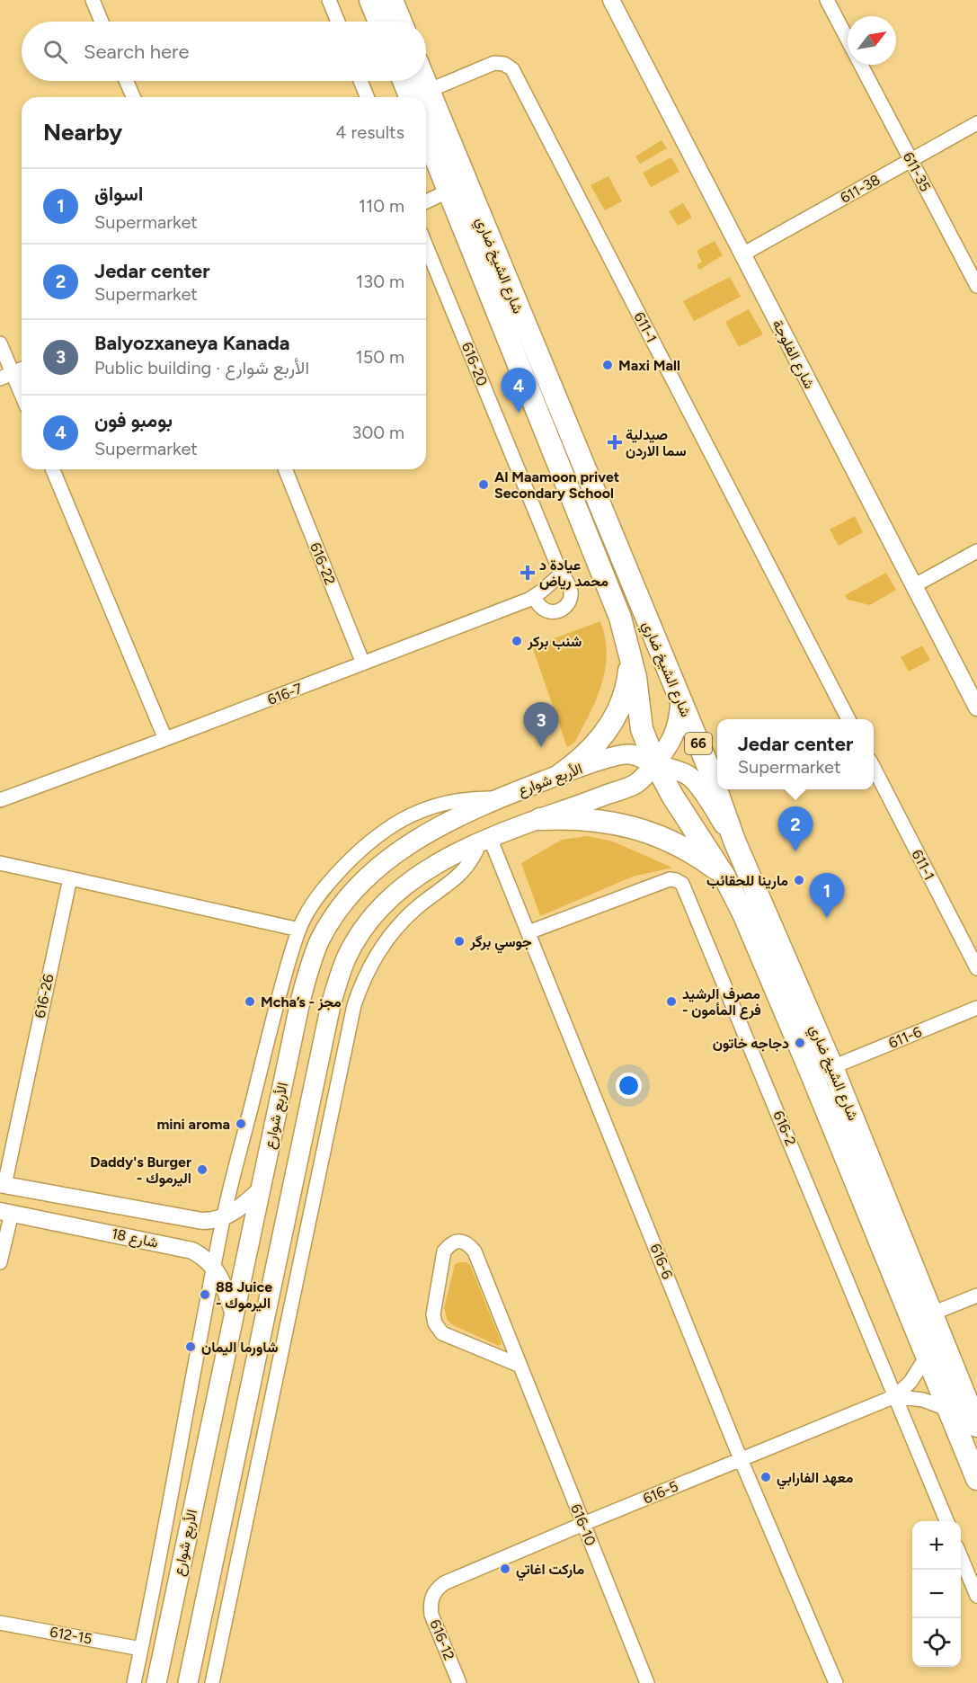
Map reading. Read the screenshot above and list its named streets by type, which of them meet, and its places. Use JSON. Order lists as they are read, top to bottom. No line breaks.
{"streets":{"main road":["شارع الشيخ ضاري","66","الأربع شوارع"],"street":["611-35","611-38","611-1","شارع الفلوجة","616-20","616-22","616-7","616-26","611-6","616-2","شارع 18","616-6","616-5","616-10","612-15","616-12"]},"crossings":[["611-35","611-38"],["611-38","شارع الفلوجة"],["شارع الشيخ ضاري","611-1"],["شارع الشيخ ضاري","الأربع شوارع"],["شارع الشيخ ضاري","611-6"],["616-20","616-7"],["616-22","616-7"],["الأربع شوارع","616-6"],["616-26","شارع 18"],["616-2","616-6"],["616-2","616-5"],["616-6","616-5"],["616-5","616-10"],["616-5","616-12"]],"places":{"other":["Maxi Mall","Al Maamoon privet Secondary School","شنب بركر","مارينا للحقائب","جوسي برگر","Mcha’s - مجز","مصرف الرشيد - فرع المأمون","دجاجه خاتون","mini aroma","Daddy's Burger - اليرموك","88 Juice - اليرموك","شاورما اليمان","معهد الفارابي","ماركت اغاتي"],"health":["صيدلية سما الاردن","عيادة د محمد رياض"]},"north":"top right","page":{"search":"Search here","heading":["Nearby","4 results"],"list":[{"mark":"1","name":"اسواق","note":"Supermarket","value":"110 m"},{"mark":"2","name":"Jedar center","note":"Supermarket","value":"130 m"},{"mark":"3","name":"Balyozxaneya Kanada","note":"Public building · الأربع شوارع","value":"150 m"},{"mark":"4","name":"بومبو فون","note":"Supermarket","value":"300 m"}],"pins":["4","3","2","1"],"popup":["Jedar center","Supermarket"],"map_buttons":["+","−"]}}
